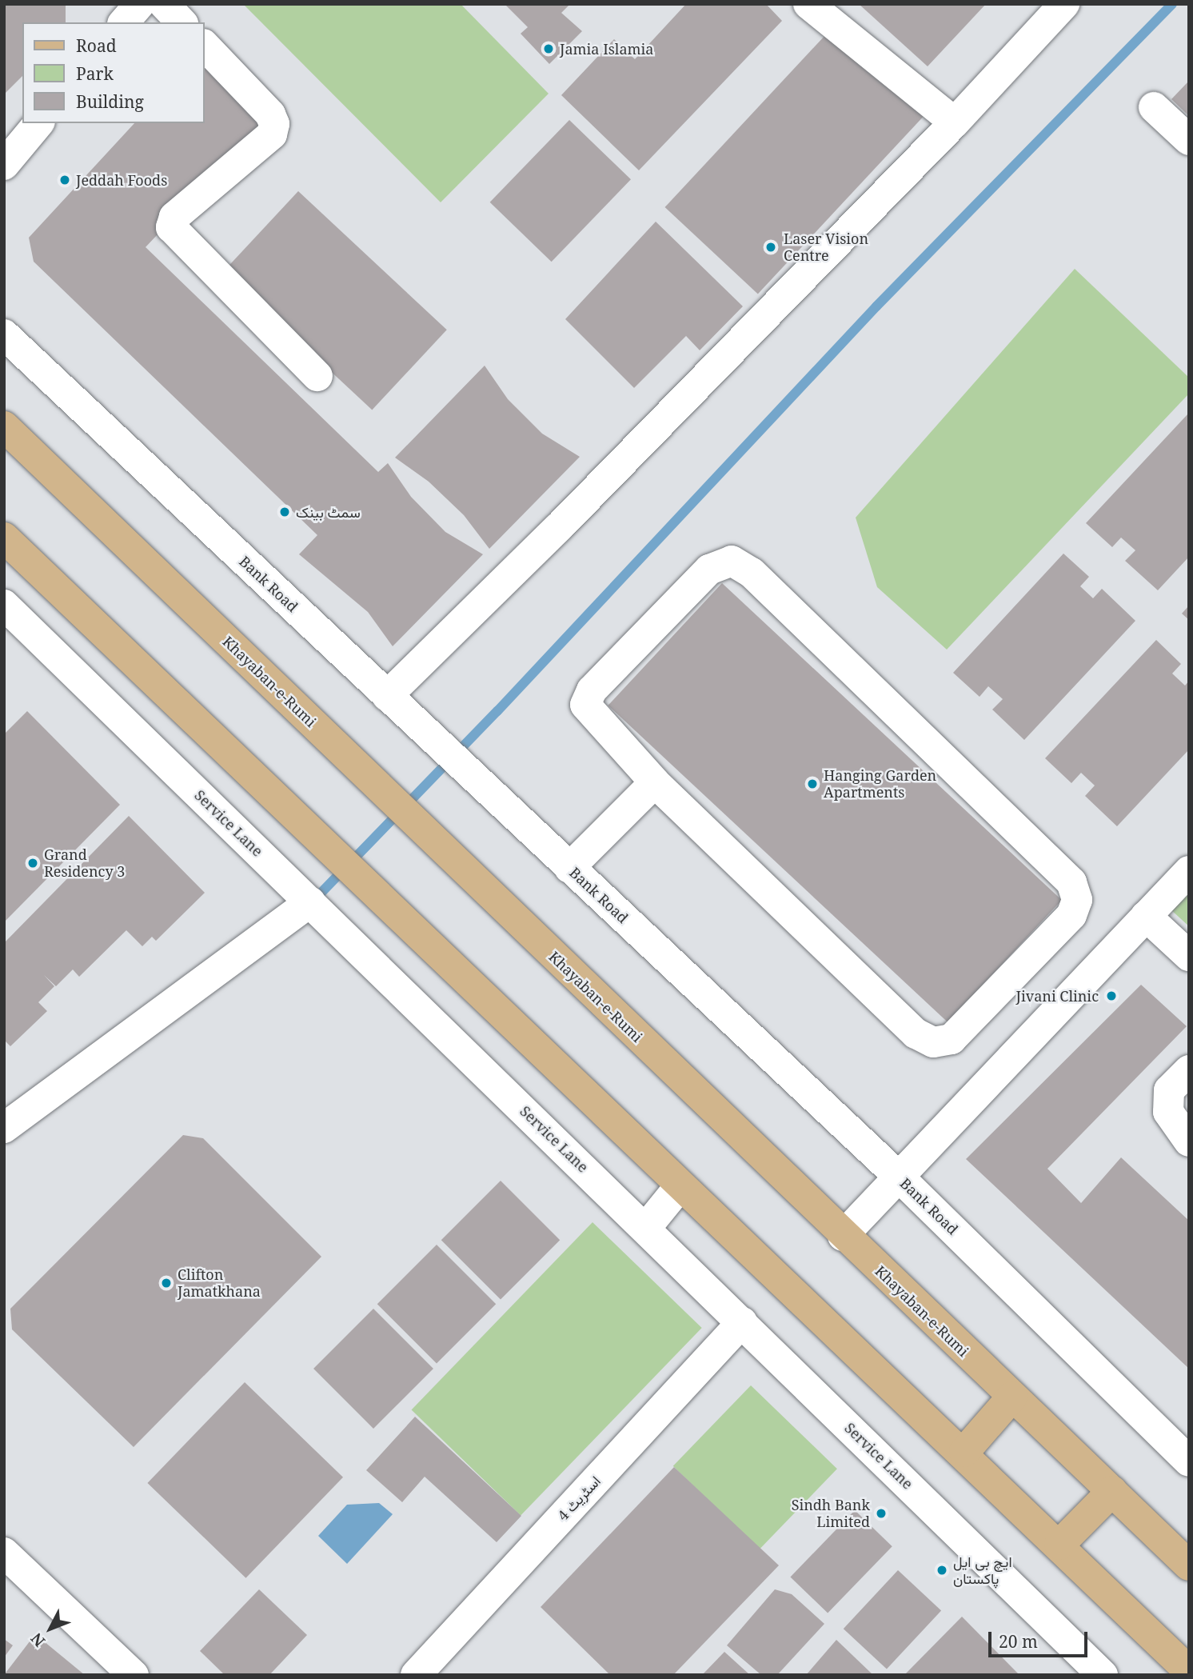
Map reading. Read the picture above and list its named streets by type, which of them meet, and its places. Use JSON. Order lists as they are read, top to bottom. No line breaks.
{"streets":{"main road":["Khayaban-e-Rumi"],"street":["Bank Road","Service Lane","اسٹریٹ 4"]},"crossings":[["Service Lane","اسٹریٹ 4"]],"places":["Jamia Islamia","Jeddah Foods","Laser Vision Centre","سمٹ بینک","Hanging Garden Apartments","Grand Residency 3","Jivani Clinic","Clifton Jamatkhana","Sindh Bank Limited","ایچ بی ایل پاکستان"],"legend":["Road","Park","Building"],"scale_bar":"20 m","north":"bottom left"}
